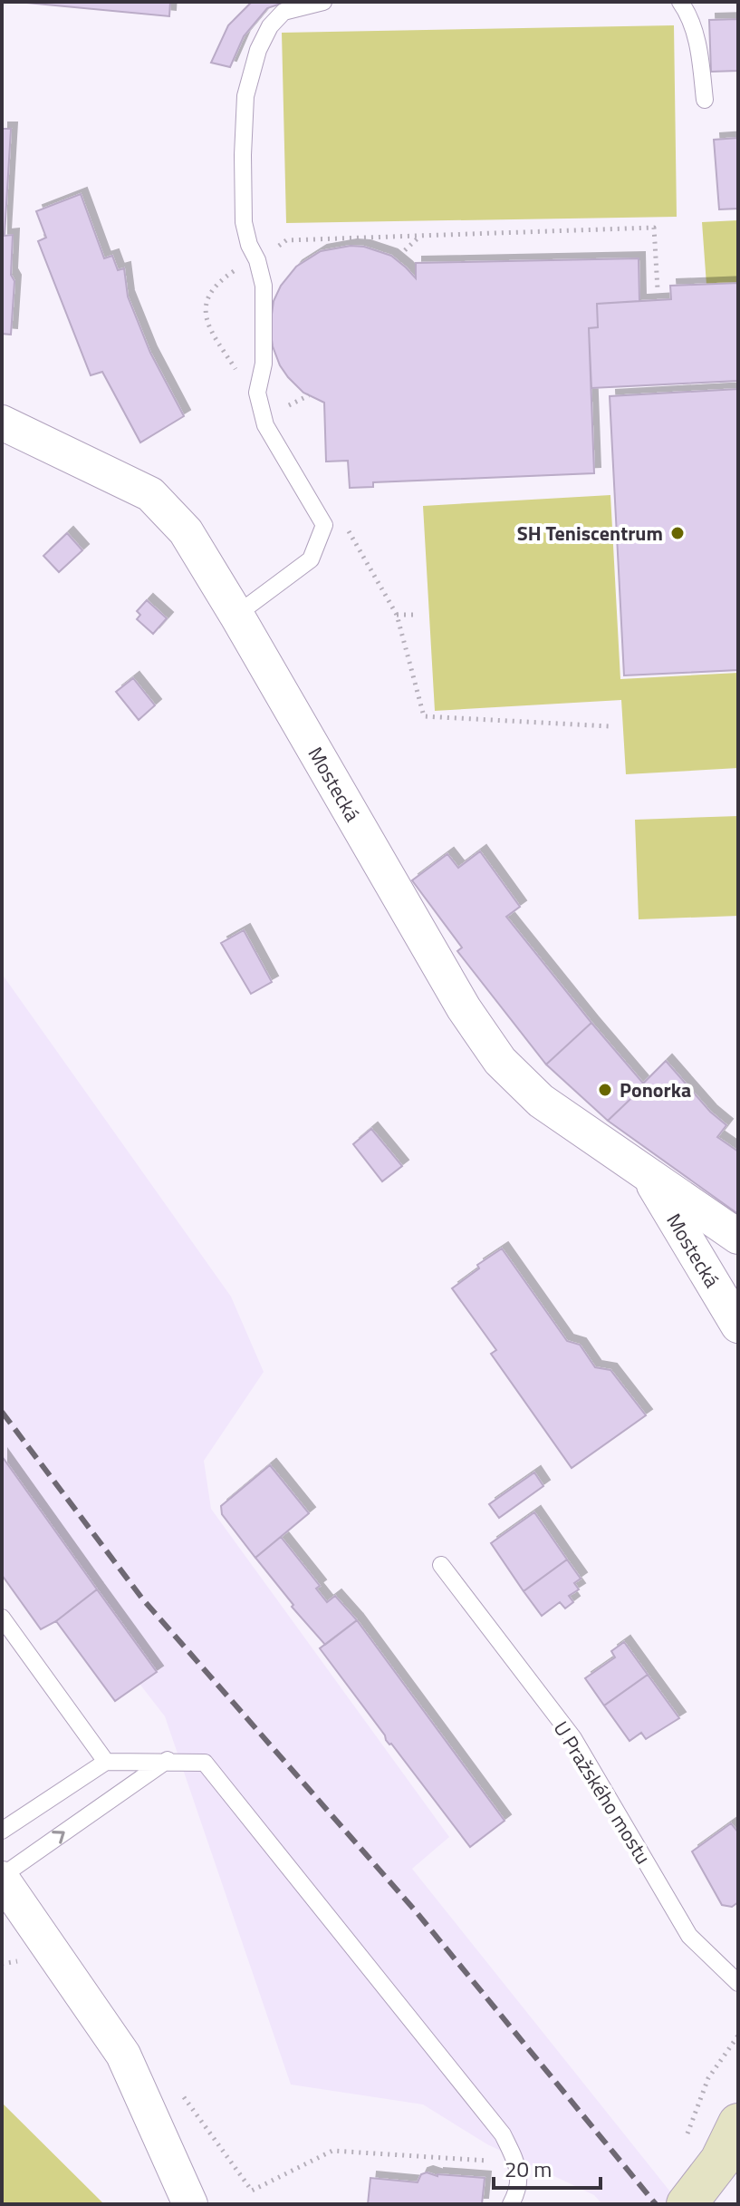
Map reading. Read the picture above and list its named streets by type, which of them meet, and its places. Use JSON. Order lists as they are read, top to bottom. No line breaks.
{"streets":{"street":["Mostecká"],"lane":["U Pražského mostu"]},"places":["SH Teniscentrum","Ponorka"],"scale_bar":"20 m"}
